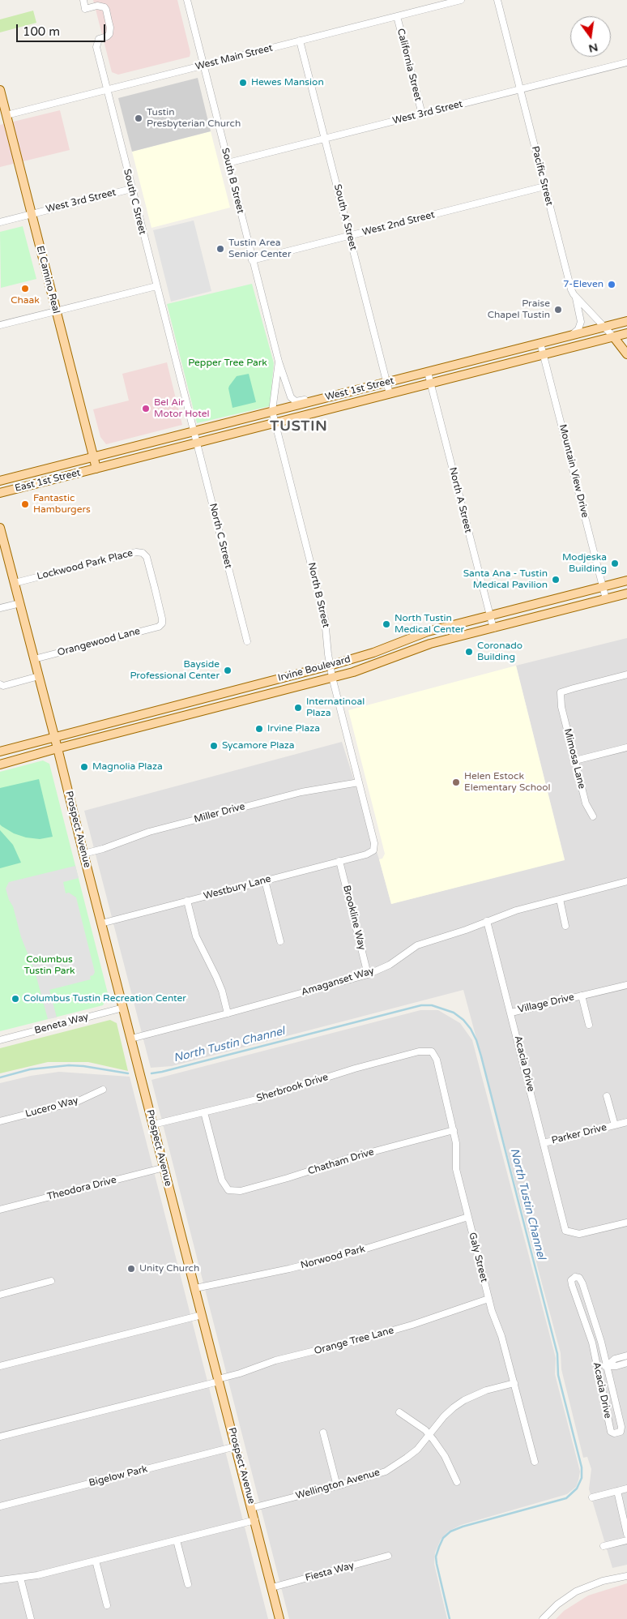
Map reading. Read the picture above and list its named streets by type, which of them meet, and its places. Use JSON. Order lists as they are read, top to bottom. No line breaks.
{"streets":{"main road":["El Camino Real","West 1st Street","East 1st Street","Irvine Boulevard","Prospect Avenue"],"street":["West Main Street","California Street","West 3rd Street","Pacific Street","South B Street","South C Street","South A Street","West 2nd Street","Mountain View Drive","North A Street","North C Street","Lockwood Park Place","North B Street","Orangewood Lane","Mimosa Lane","Miller Drive","Westbury Lane","Brookline Way","Amaganset Way","Village Drive","Beneta Way","Acacia Drive","Sherbrook Drive","Lucero Way","Parker Drive","Chatham Drive","Theodora Drive","Norwood Park","Galy Street","Orange Tree Lane","Bigelow Park","Wellington Avenue","Fiesta Way"]},"crossings":[["West Main Street","California Street"],["West Main Street","South B Street"],["West Main Street","South C Street"],["West Main Street","South A Street"],["West Main Street","El Camino Real"],["California Street","West 3rd Street"],["West 3rd Street","Pacific Street"],["West 3rd Street","South B Street"],["West 3rd Street","South C Street"],["West 3rd Street","South A Street"],["West 3rd Street","El Camino Real"],["Pacific Street","West 2nd Street"],["Pacific Street","West 1st Street"],["South B Street","West 2nd Street"],["South B Street","West 1st Street"],["South B Street","North B Street"],["South C Street","West 1st Street"],["South C Street","North C Street"],["South A Street","West 2nd Street"],["South A Street","West 1st Street"],["El Camino Real","West 1st Street"],["El Camino Real","East 1st Street"],["West 1st Street","Mountain View Drive"],["West 1st Street","East 1st Street"],["West 1st Street","North A Street"],["West 1st Street","North C Street"],["West 1st Street","North B Street"],["Mountain View Drive","Irvine Boulevard"],["North A Street","Irvine Boulevard"],["Lockwood Park Place","Orangewood Lane"],["Lockwood Park Place","Prospect Avenue"],["North B Street","Irvine Boulevard"],["North B Street","Miller Drive"],["North B Street","Westbury Lane"],["Orangewood Lane","Prospect Avenue"],["Irvine Boulevard","Prospect Avenue"],["Miller Drive","Prospect Avenue"],["Prospect Avenue","Westbury Lane"],["Prospect Avenue","Amaganset Way"],["Prospect Avenue","Beneta Way"],["Prospect Avenue","Sherbrook Drive"],["Prospect Avenue","Theodora Drive"],["Prospect Avenue","Norwood Park"],["Prospect Avenue","Orange Tree Lane"],["Prospect Avenue","Bigelow Park"],["Prospect Avenue","Wellington Avenue"],["Prospect Avenue","Fiesta Way"],["Westbury Lane","Brookline Way"],["Brookline Way","Amaganset Way"],["Amaganset Way","Acacia Drive"],["Village Drive","Acacia Drive"],["Acacia Drive","Parker Drive"],["Sherbrook Drive","Chatham Drive"],["Sherbrook Drive","Galy Street"],["Chatham Drive","Galy Street"],["Norwood Park","Galy Street"],["Galy Street","Orange Tree Lane"],["Galy Street","Wellington Avenue"]],"districts":["TUSTIN"],"water":["North Tustin Channel"],"parks":["Pepper Tree Park","Columbus Tustin Park"],"places":["Hewes Mansion","Tustin Presbyterian Church","Tustin Area Senior Center","7-Eleven","Chaak","Praise Chapel Tustin","Bel Air Motor Hotel","Fantastic Hamburgers","Modjeska Building","Santa Ana - Tustin Medical Pavilion","North Tustin Medical Center","Coronado Building","Bayside Professional Center","Internatinoal Plaza","Irvine Plaza","Sycamore Plaza","Magnolia Plaza","Helen Estock Elementary School","Columbus Tustin Recreation Center","Unity Church"],"scale_bar":"100 m","north":"bottom"}
